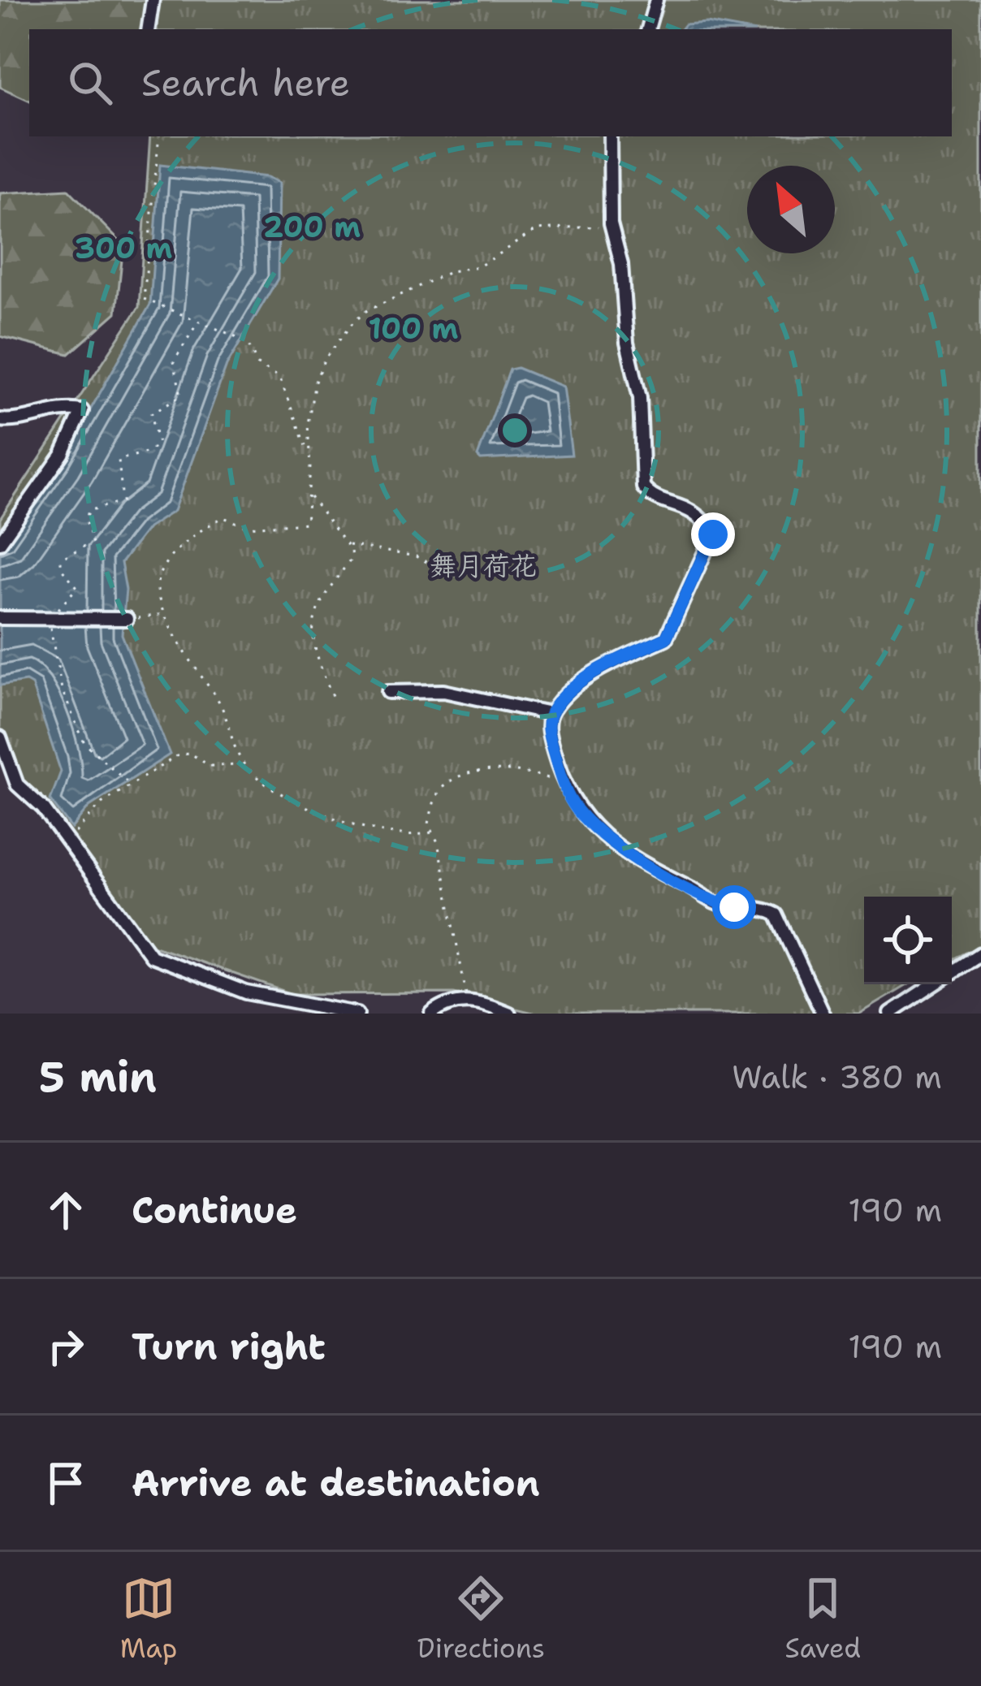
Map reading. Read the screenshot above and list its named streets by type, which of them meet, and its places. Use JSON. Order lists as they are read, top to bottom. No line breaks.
{"parks":["舞月荷花"],"north":"top left","page":{"search":"Search here","heading":["5 min","Walk · 380 m"],"list":[["Continue","190 m"],["Turn right","190 m"],"Arrive at destination"],"nav":["Map","Directions","Saved"]},"rings":["200 m","300 m","100 m"]}
